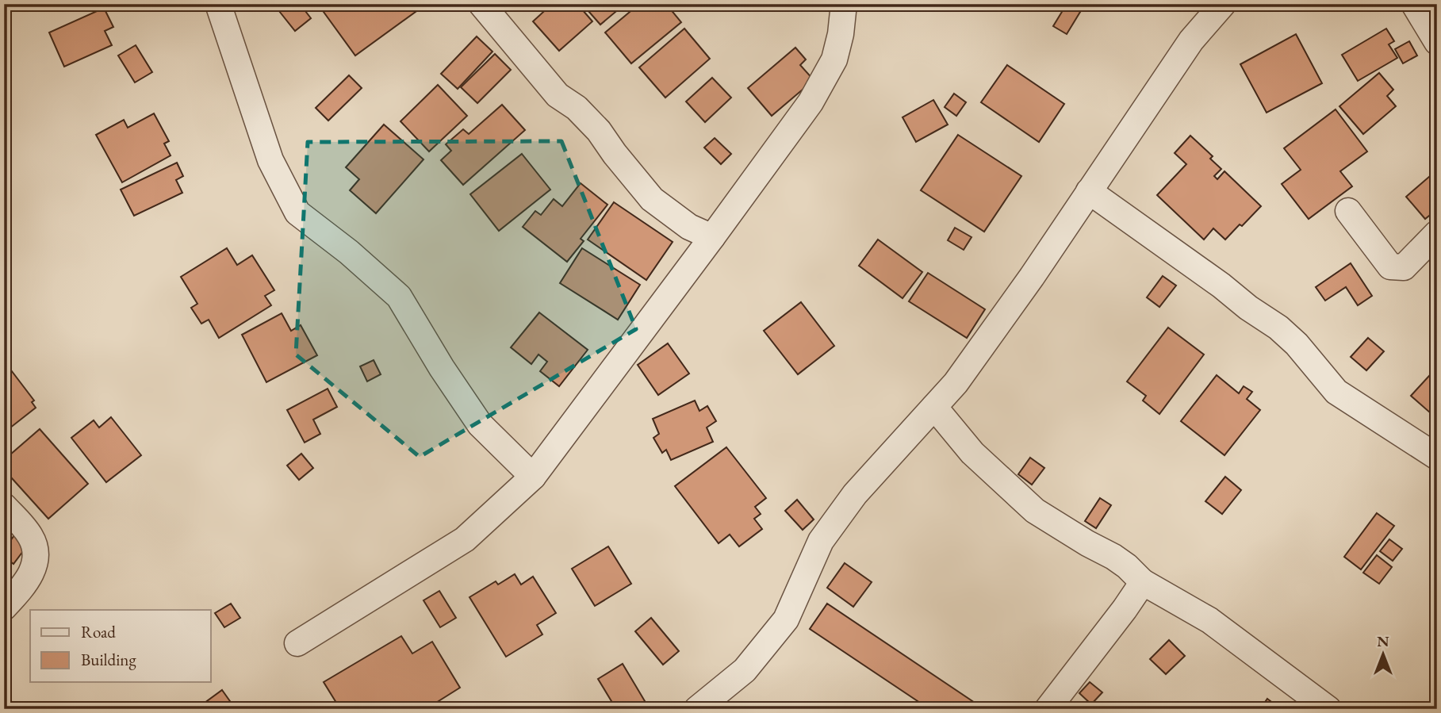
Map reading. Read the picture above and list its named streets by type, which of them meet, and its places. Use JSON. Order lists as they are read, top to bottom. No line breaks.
{"legend":["Road","Building"],"north":"top"}
